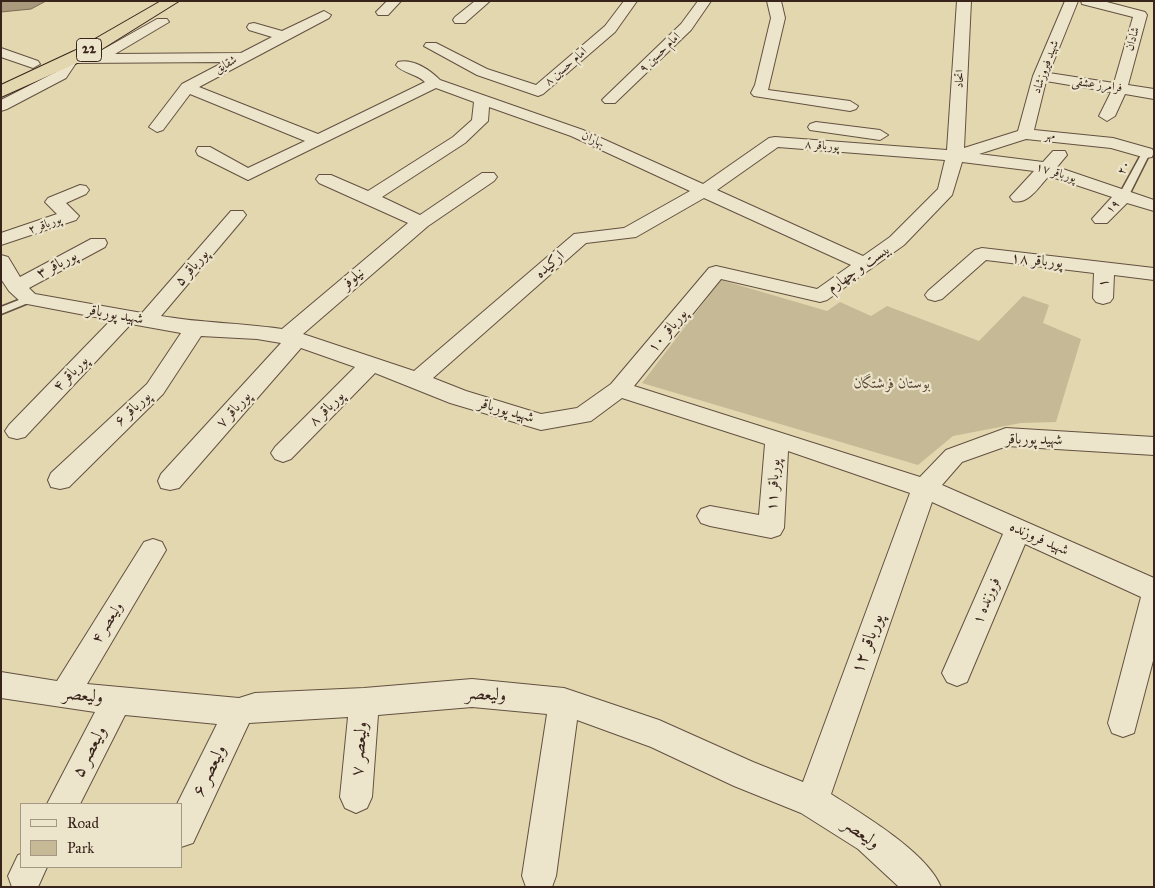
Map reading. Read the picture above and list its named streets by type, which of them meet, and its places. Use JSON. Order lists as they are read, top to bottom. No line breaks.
{"streets":{"highway":["22"],"street":["شادان","امام حسین ۹","شقایق","امام حسین ۸","شهید فیروزشاد","اتحاد","فرامرز عشقی","مهر","بهاران","پورباقر ۸","پورباقر ۱۷","۱۹","پورباقر ۲","پورباقر ۱۸","پورباقر ۳","ارکیده","پورباقر ۵","بیست و چهارم","نیلوفر","۱","شهید پورباقر","پورباقر ۱۰","پورباقر ۴","پورباقر ۶","پورباقر ۷","پورباقر ۱۱","شهید فروزنده","فروزنده ۱","ولیعصر ۴","پورباقر ۱۲","ولیعصر","ولیعصر ۷","ولیعصر ۵","ولیعصر ۶"],"lane":["۲۰"]},"crossings":[["شادان","فرامرز عشقی"],["22","شقایق"],["شهید فیروزشاد","فرامرز عشقی"],["شهید فیروزشاد","مهر"],["اتحاد","مهر"],["اتحاد","پورباقر ۸"],["اتحاد","پورباقر ۱۷"],["اتحاد","بیست و چهارم"],["مهر","پورباقر ۸"],["مهر","۲۰"],["مهر","پورباقر ۱۷"],["مهر","بیست و چهارم"],["بهاران","پورباقر ۸"],["بهاران","ارکیده"],["بهاران","بیست و چهارم"],["پورباقر ۸","پورباقر ۱۷"],["پورباقر ۸","ارکیده"],["پورباقر ۸","بیست و چهارم"],["پورباقر ۸","شهید پورباقر"],["۲۰","پورباقر ۱۷"],["۲۰","۱۹"],["پورباقر ۱۷","۱۹"],["پورباقر ۱۷","بیست و چهارم"],["پورباقر ۱۸","۱"],["پورباقر ۳","شهید پورباقر"],["ارکیده","شهید پورباقر"],["پورباقر ۵","شهید پورباقر"],["پورباقر ۵","پورباقر ۴"],["بیست و چهارم","پورباقر ۱۰"],["نیلوفر","شهید پورباقر"],["نیلوفر","پورباقر ۷"],["شهید پورباقر","پورباقر ۱۰"],["شهید پورباقر","پورباقر ۴"],["شهید پورباقر","پورباقر ۶"],["شهید پورباقر","پورباقر ۷"],["شهید پورباقر","شهید فروزنده"],["شهید پورباقر","پورباقر ۱۲"],["شهید فروزنده","فروزنده ۱"],["شهید فروزنده","پورباقر ۱۲"],["ولیعصر ۴","ولیعصر"],["پورباقر ۱۲","ولیعصر"],["ولیعصر","ولیعصر ۷"],["ولیعصر","ولیعصر ۵"],["ولیعصر","ولیعصر ۶"]],"parks":["بوستان فرشتگان"],"legend":["Road","Park"]}
